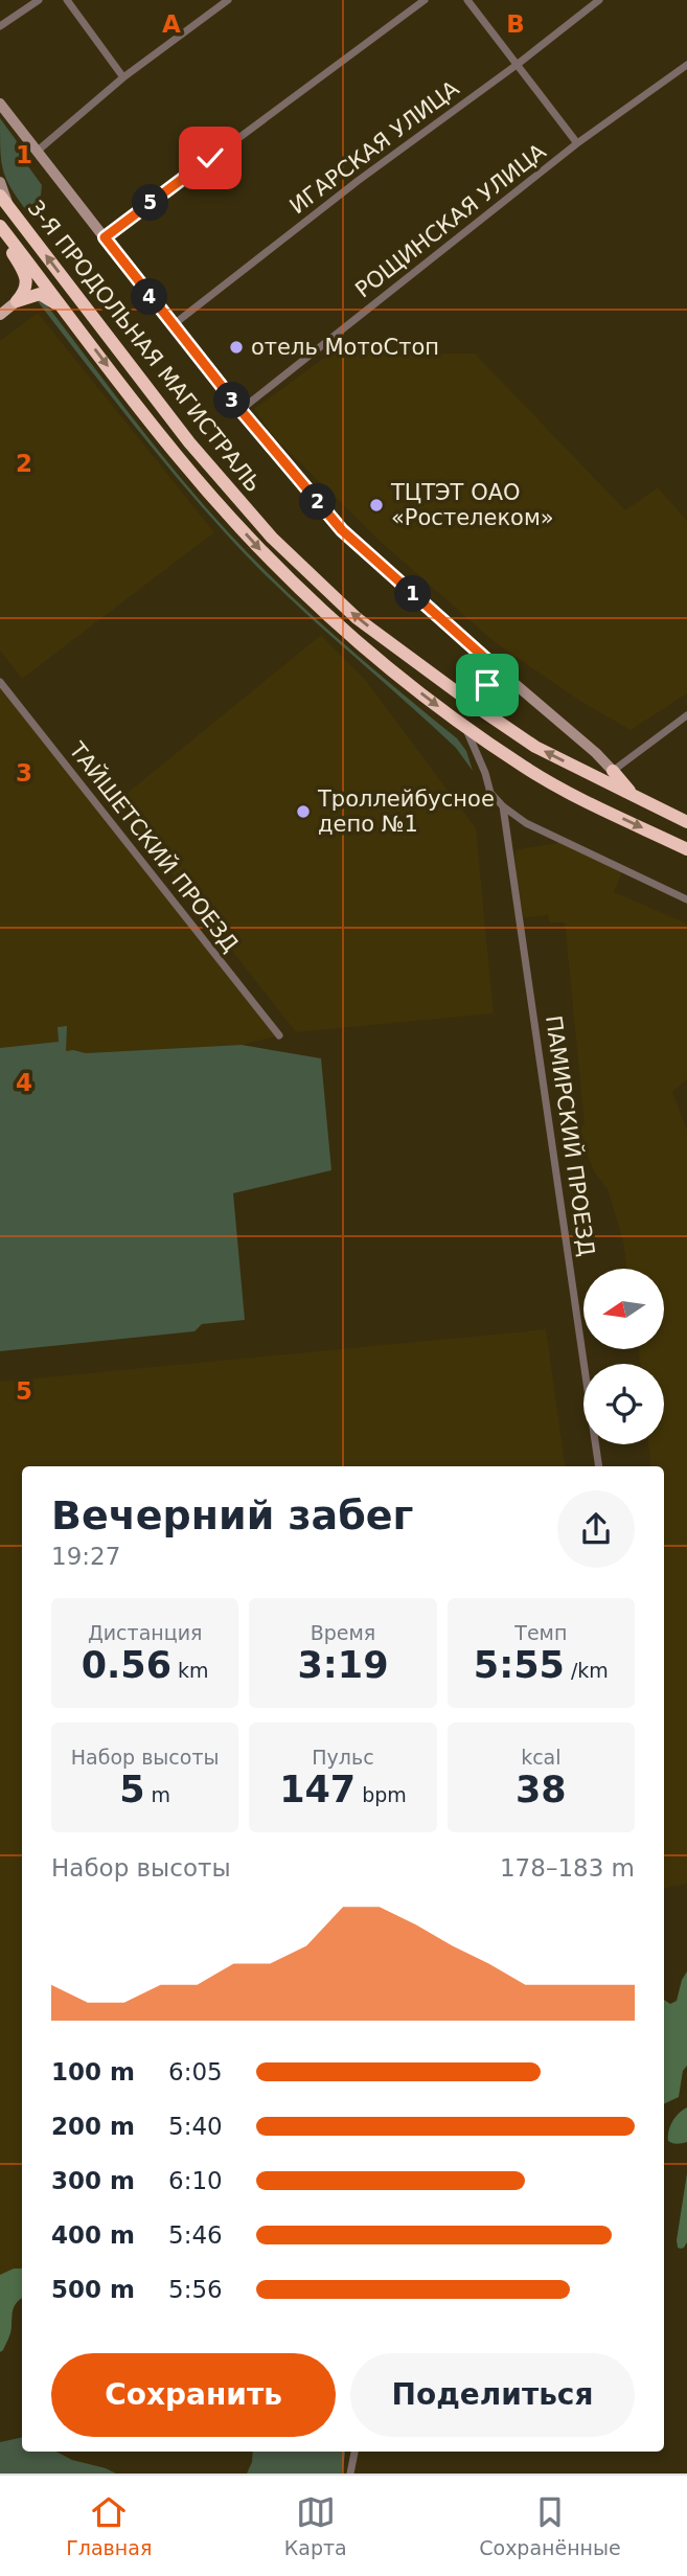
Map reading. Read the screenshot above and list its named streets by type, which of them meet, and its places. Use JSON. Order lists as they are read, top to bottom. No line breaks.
{"streets":{"highway":["3-Я ПРОДОЛЬНАЯ МАГИСТРАЛЬ"],"street":["ИГАРСКАЯ УЛИЦА","РОЩИНСКАЯ УЛИЦА","ТАЙШЕТСКИЙ ПРОЕЗД","ПАМИРСКИЙ ПРОЕЗД"]},"places":["отель МотоСтоп","ТЦТЭТ ОАО «Ростелеком»","Троллейбусное депо №1"],"north":"left","page":{"pins":["5","4","3","2","1"],"heading":["Вечерний забег","19:27"],"stats":[["Дистанция","0.56 km"],["Время","3:19"],["Темп","5:55 /km"],["Набор высоты","5 m"],["Пульс","147 bpm"],["kcal","38"]],"chart":["Набор высоты","178–183 m"],"list":[{"name":"100 m","note":"6:05"},{"name":"200 m","note":"5:40"},{"name":"300 m","note":"6:10"},{"name":"400 m","note":"5:46"},{"name":"500 m","note":"5:56"}],"buttons":["Сохранить","Поделиться"],"tabs":["Главная","Карта","Сохранённые"]},"grid":{"columns":["A","B"],"rows":["1","2","3","4","5"]}}
